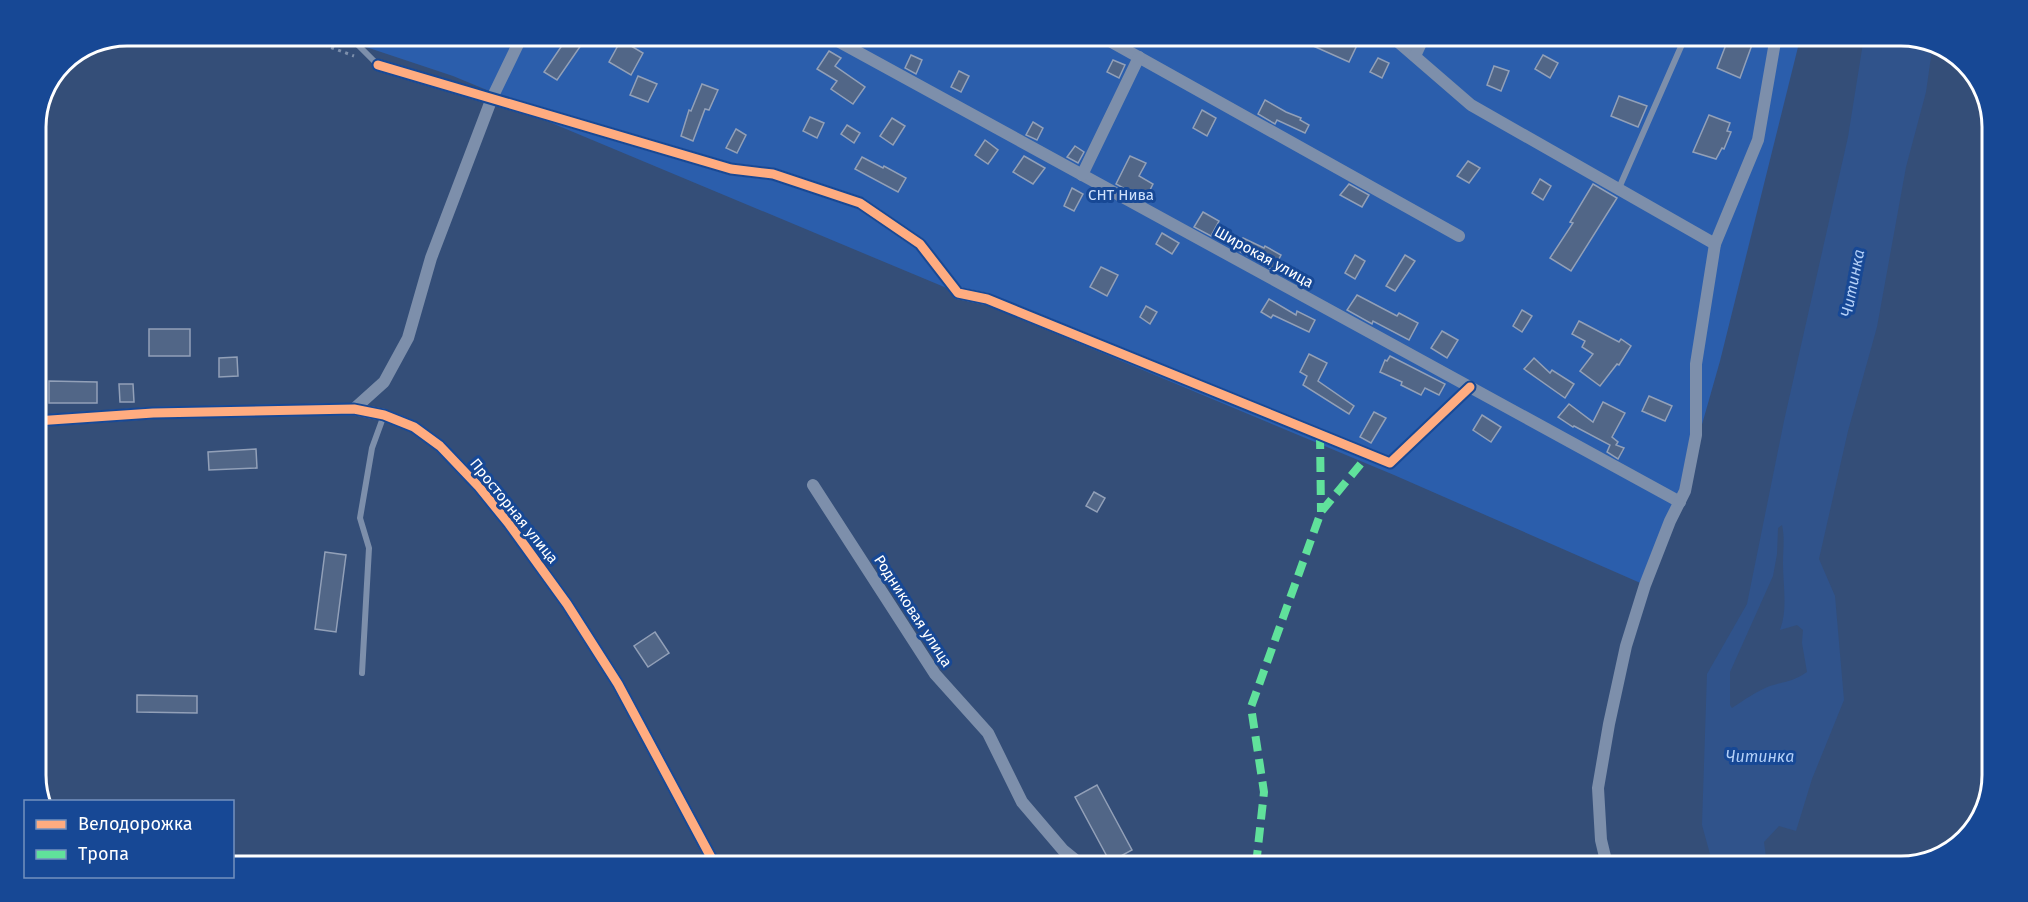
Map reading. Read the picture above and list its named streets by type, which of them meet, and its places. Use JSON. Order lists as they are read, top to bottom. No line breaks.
{"streets":{"street":["Широкая улица","Просторная улица","Родниковая улица"]},"water":["Читинка"],"parks":["СНТ Нива"],"legend":["Велодорожка","Тропа"]}
